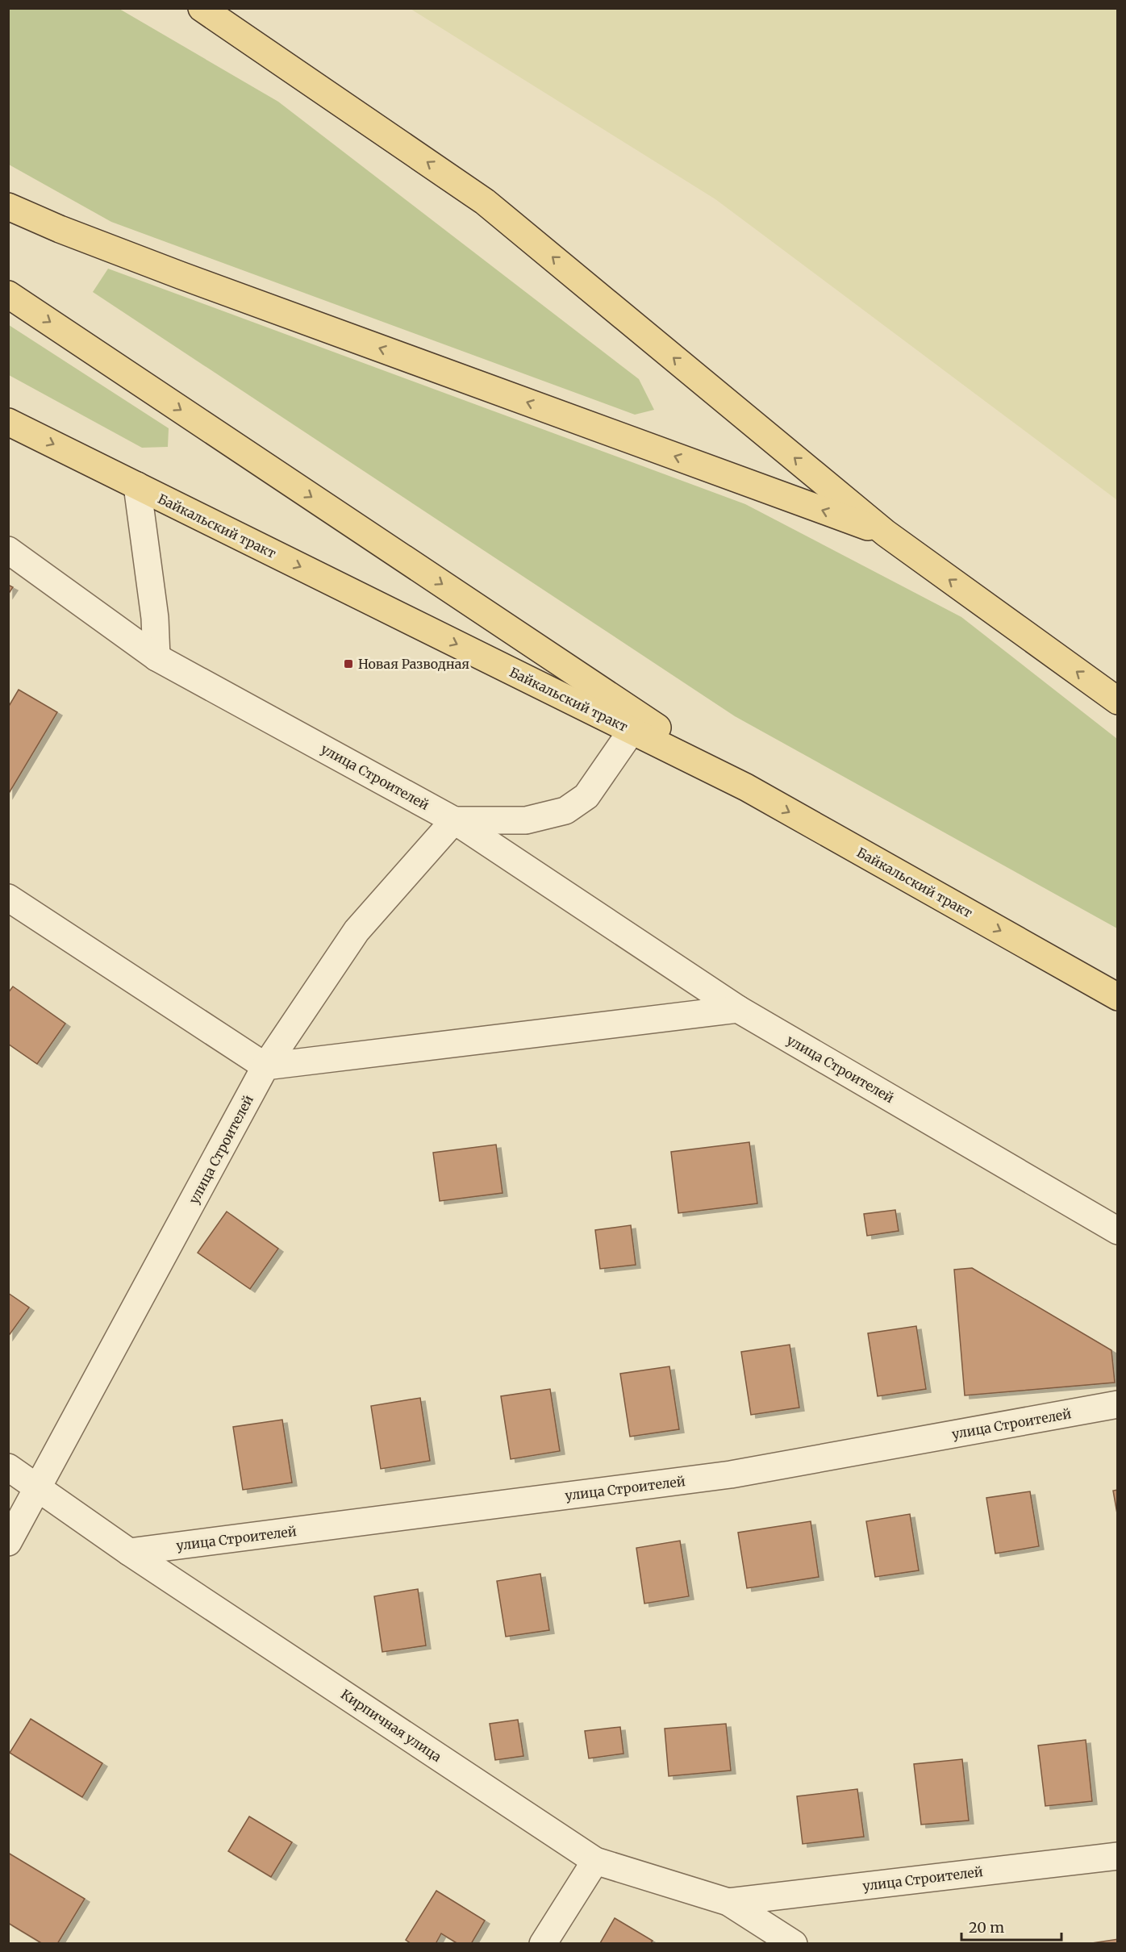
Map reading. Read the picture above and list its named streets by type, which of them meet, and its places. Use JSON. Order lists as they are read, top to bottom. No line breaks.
{"streets":{"main road":["Байкальский тракт"],"street":["улица Строителей","Кирпичная улица"]},"crossings":[["улица Строителей","Кирпичная улица"]],"places":{"transit":["Новая Разводная"]},"scale_bar":"20 m"}
